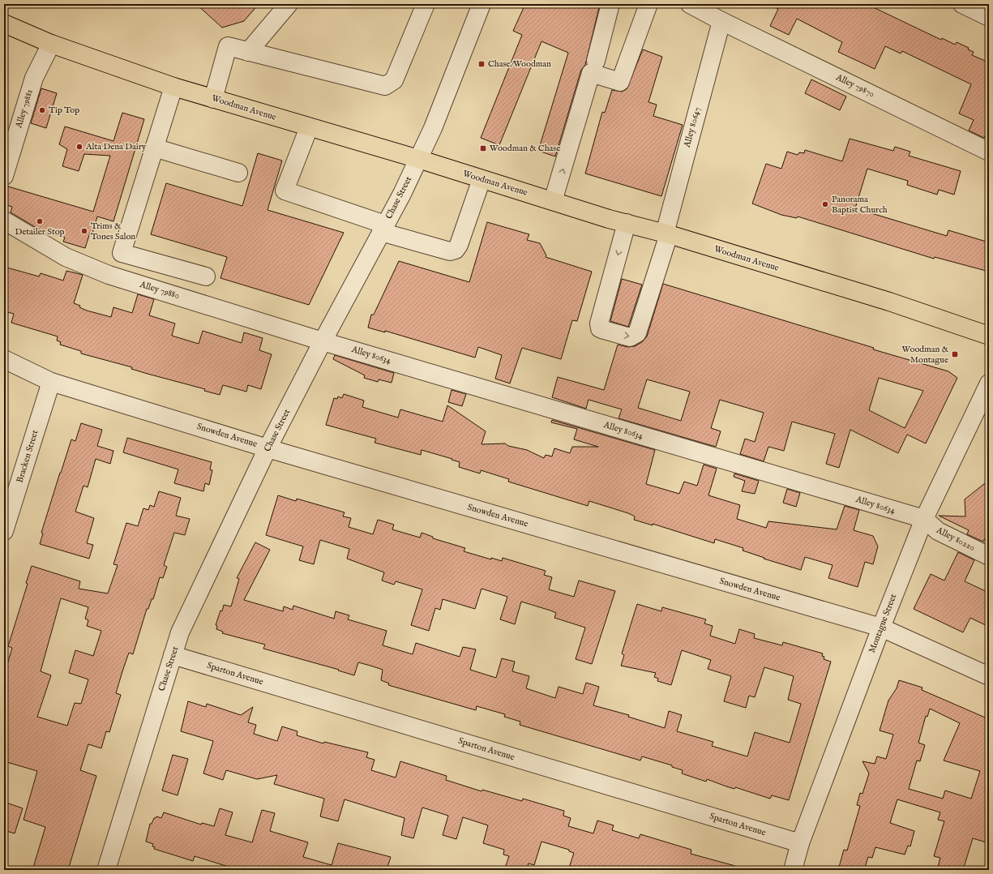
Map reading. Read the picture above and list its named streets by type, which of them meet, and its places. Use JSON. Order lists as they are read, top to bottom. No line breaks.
{"streets":{"main road":["Woodman Avenue"],"street":["Alley 79870","Alley 79881","Alley 80647","Chase Street","Alley 79880","Alley 80634","Snowden Avenue","Bracken Street","Alley 80220","Montague Street","Sparton Avenue"]},"crossings":[["Alley 79870","Alley 80647"],["Woodman Avenue","Alley 79881"],["Woodman Avenue","Alley 80647"],["Woodman Avenue","Chase Street"],["Chase Street","Alley 79880"],["Chase Street","Alley 80634"],["Chase Street","Snowden Avenue"],["Chase Street","Sparton Avenue"],["Alley 79880","Alley 80634"],["Alley 80634","Alley 80220"],["Alley 80634","Montague Street"],["Snowden Avenue","Bracken Street"],["Snowden Avenue","Montague Street"],["Alley 80220","Montague Street"],["Montague Street","Sparton Avenue"]],"places":{"transit":["Chase/Woodman","Woodman & Chase","Woodman & Montague"],"other":["Tip Top","Alta Dena Dairy","Panorama Baptist Church","Detailer Stop","Trims & Tones Salon"]}}
